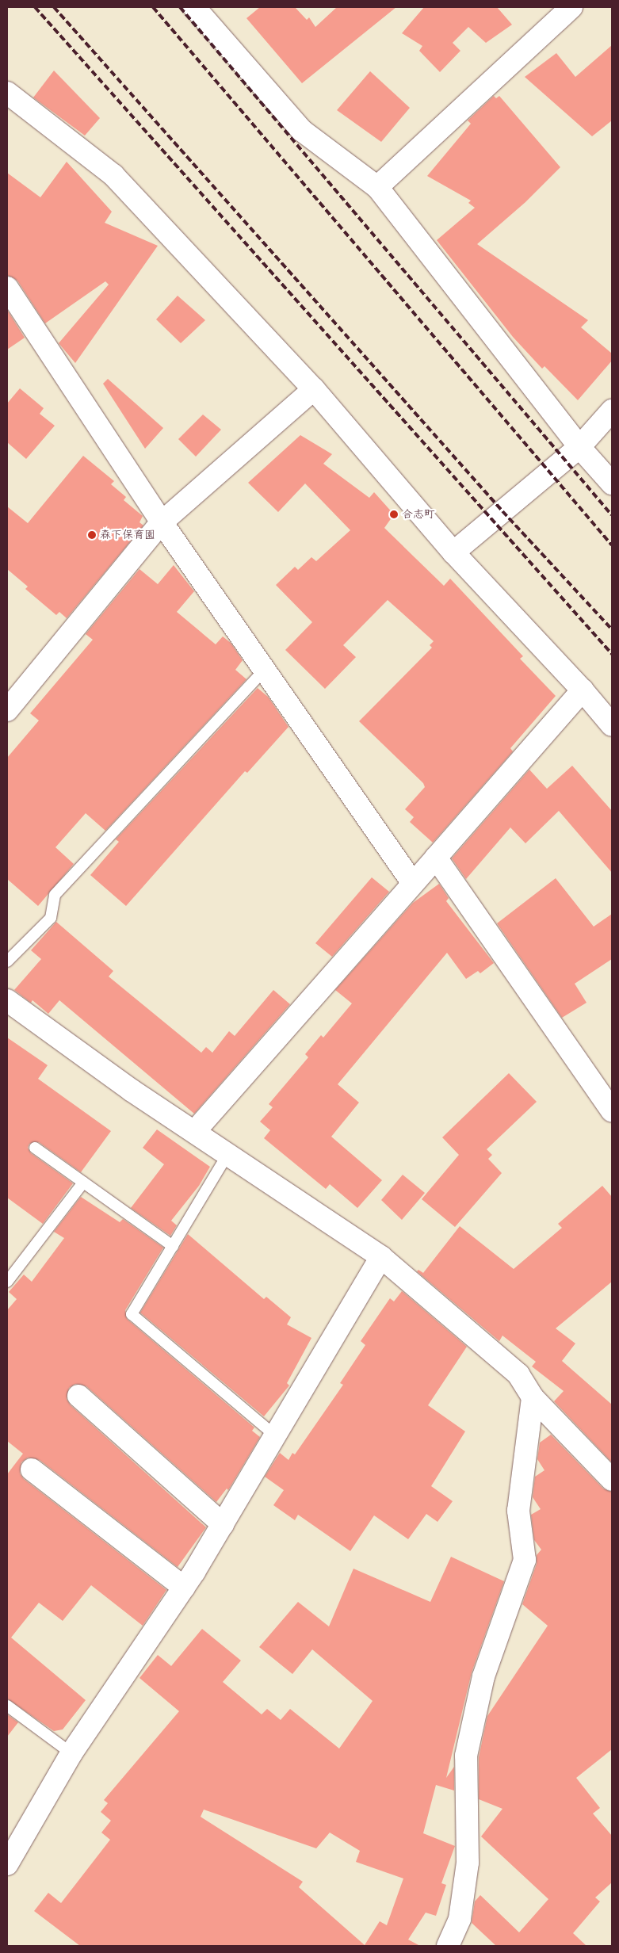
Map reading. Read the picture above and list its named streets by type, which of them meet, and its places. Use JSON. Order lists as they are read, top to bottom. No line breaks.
{"places":["合志町","森下保育園"]}
